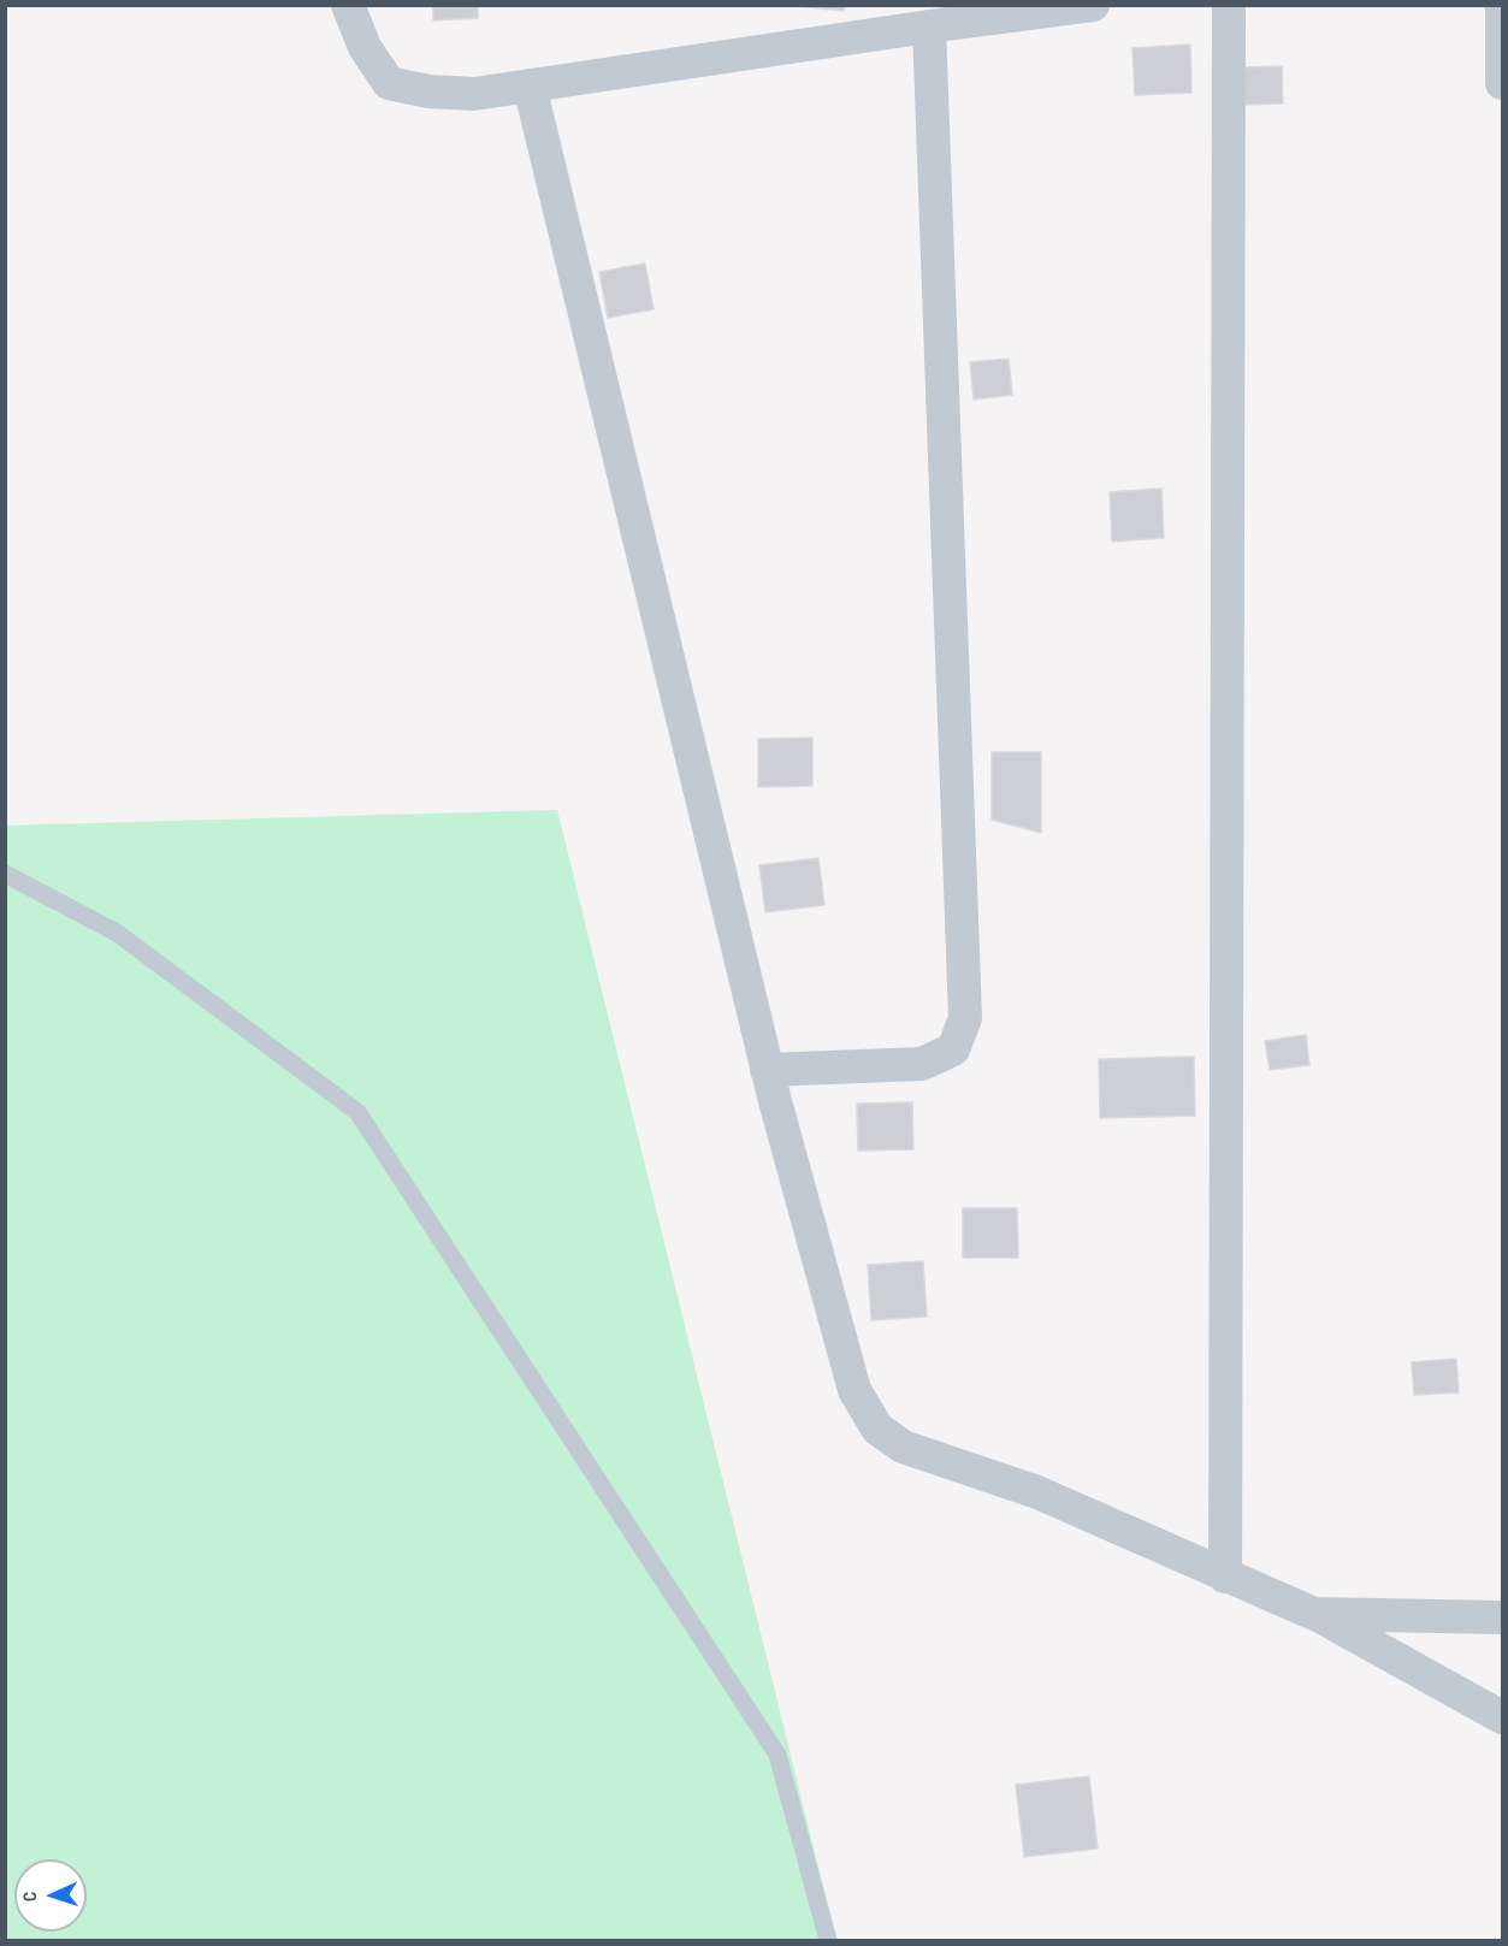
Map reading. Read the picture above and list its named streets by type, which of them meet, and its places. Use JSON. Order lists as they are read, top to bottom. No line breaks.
{"north":"left"}
